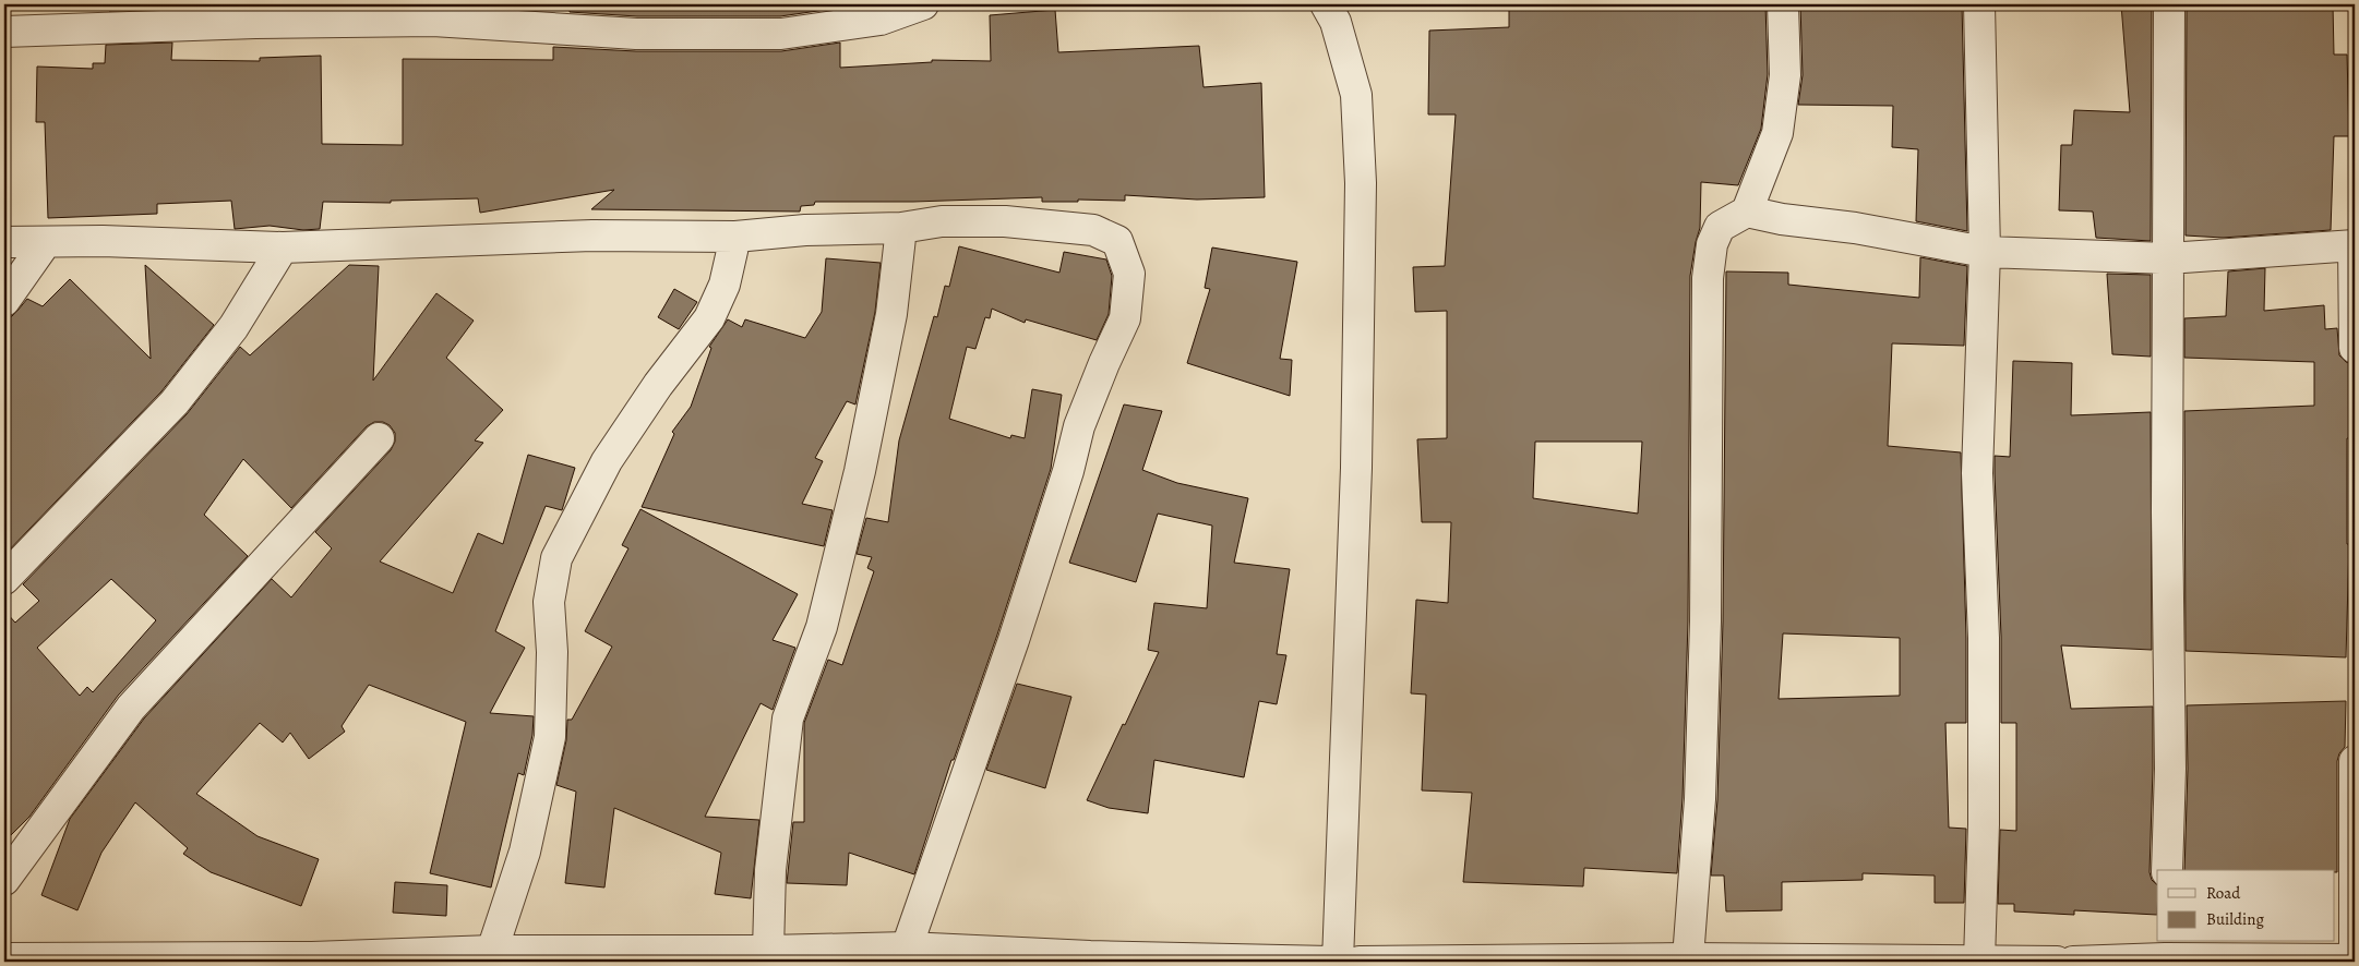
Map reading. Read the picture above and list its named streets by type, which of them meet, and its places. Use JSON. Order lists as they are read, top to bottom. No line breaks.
{"legend":["Road","Building"]}
